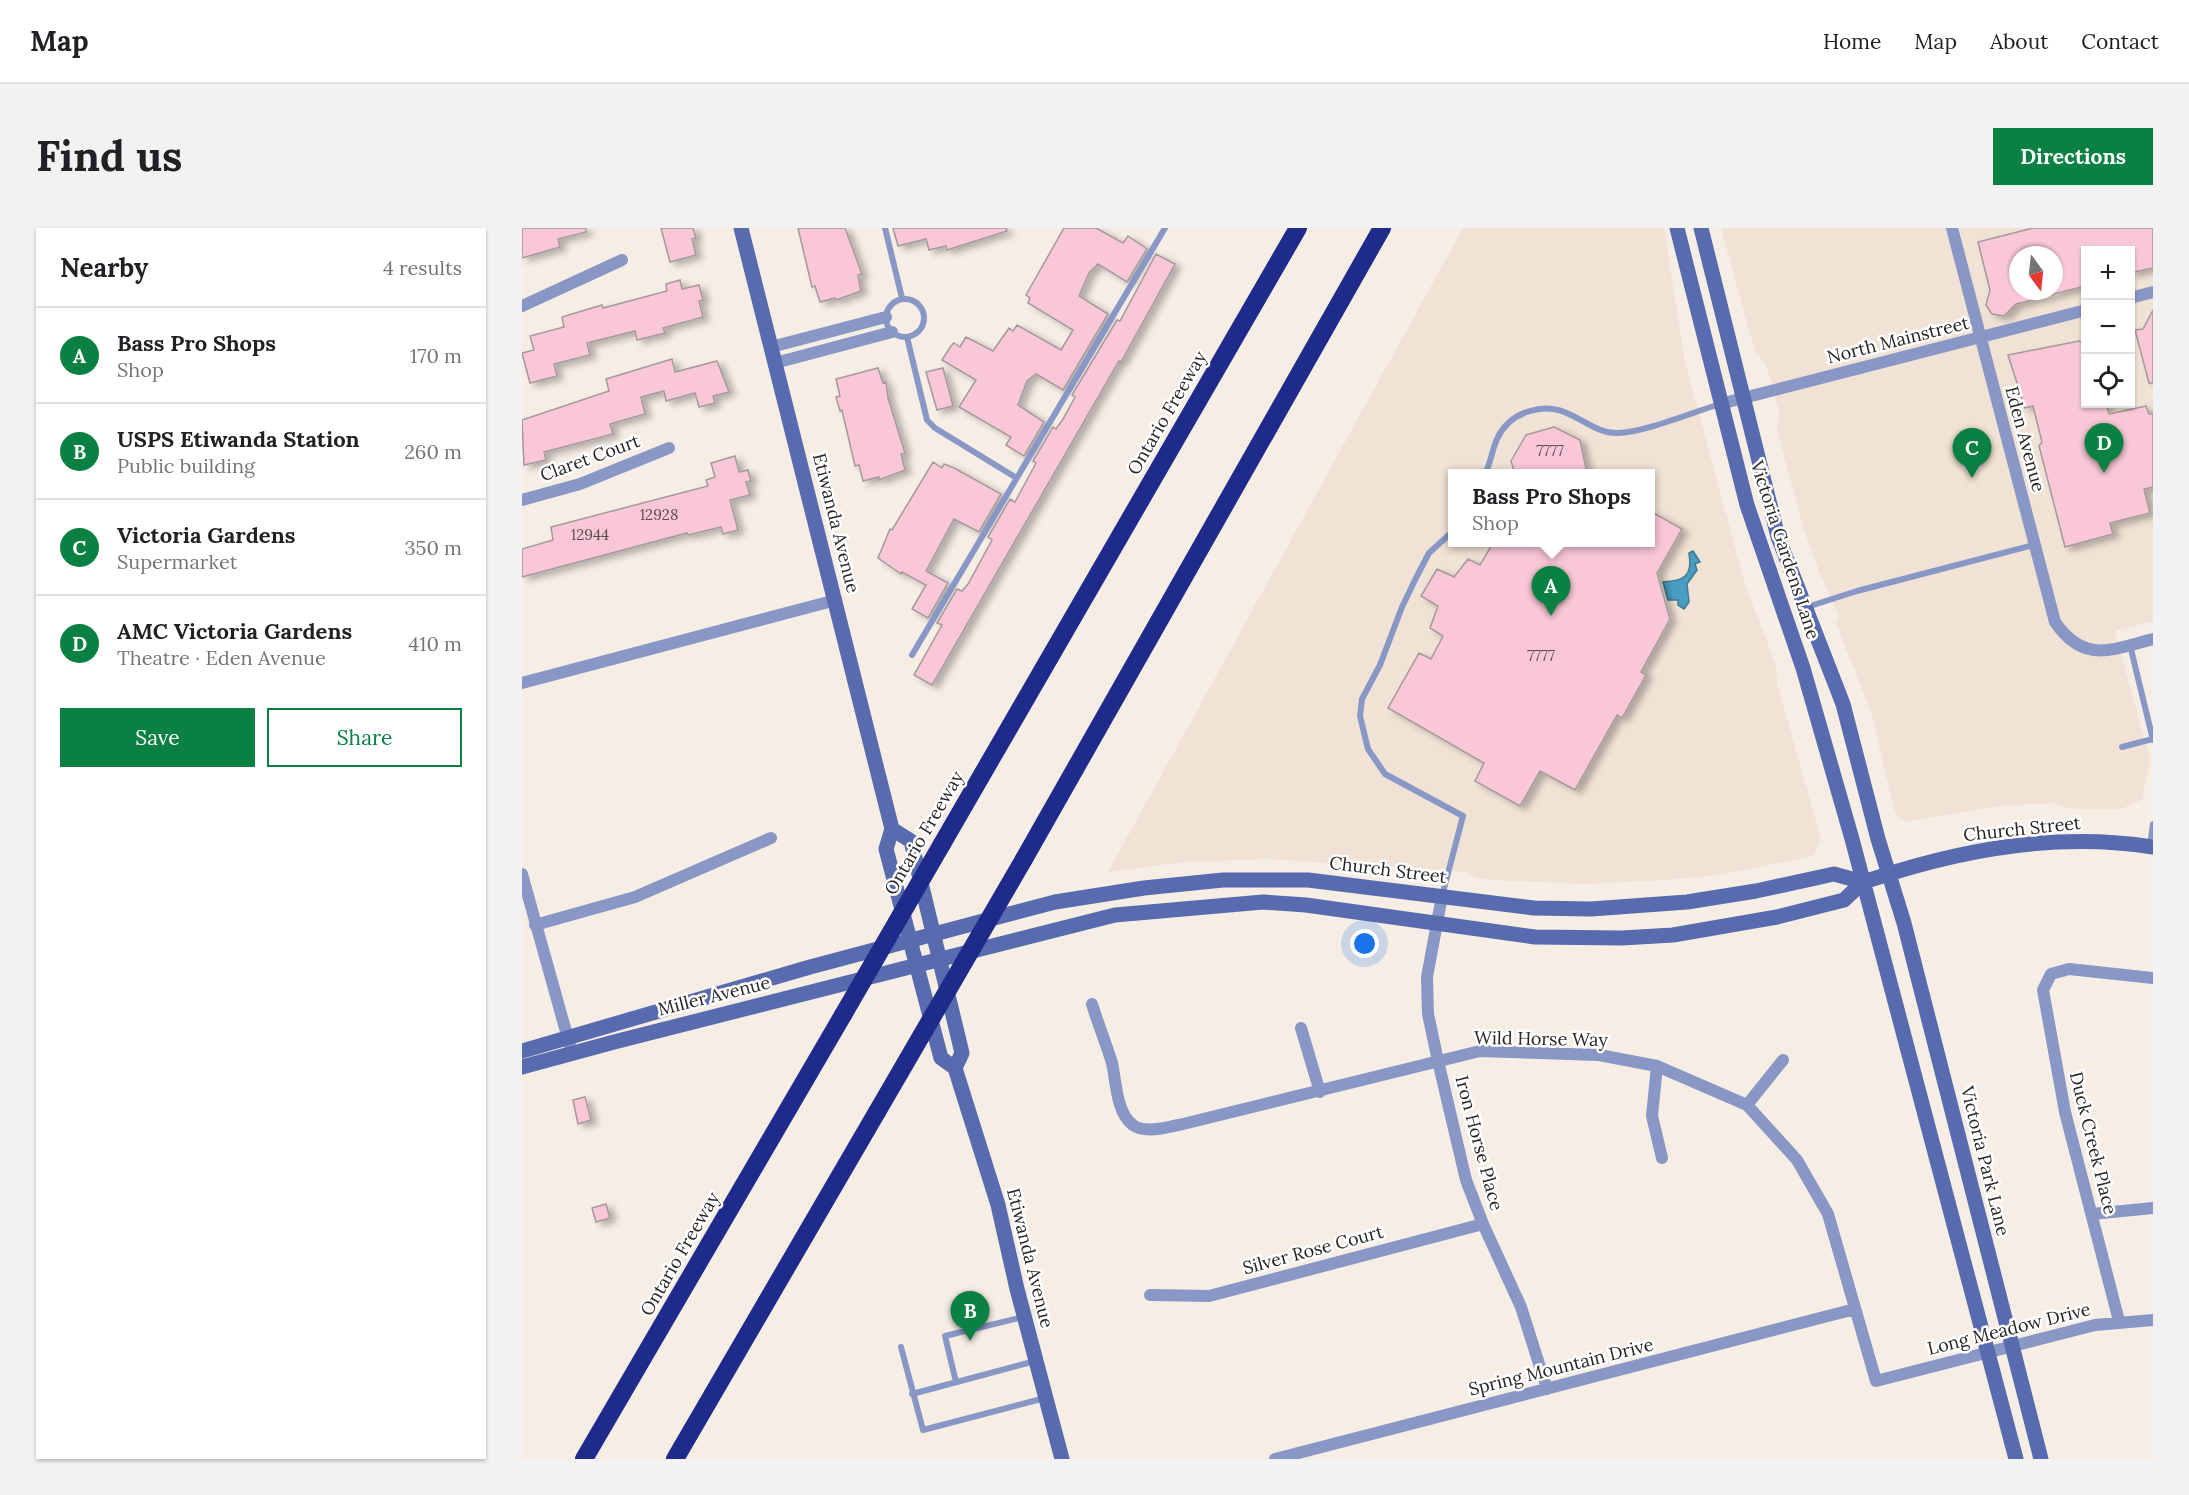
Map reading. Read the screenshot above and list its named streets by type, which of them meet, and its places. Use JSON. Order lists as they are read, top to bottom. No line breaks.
{"streets":{"highway":["Ontario Freeway"],"main road":["Etiwanda Avenue","Victoria Gardens Lane","Church Street","Miller Avenue","Victoria Park Lane"],"street":["North Mainstreet","Eden Avenue","Claret Court","Wild Horse Way","Iron Horse Place","Duck Creek Place","Silver Rose Court","Long Meadow Drive","Spring Mountain Drive"]},"crossings":[["North Mainstreet","Eden Avenue"],["North Mainstreet","Victoria Gardens Lane"],["Etiwanda Avenue","Church Street"],["Etiwanda Avenue","Miller Avenue"],["Victoria Gardens Lane","Church Street"],["Victoria Gardens Lane","Victoria Park Lane"],["Church Street","Miller Avenue"],["Church Street","Iron Horse Place"],["Church Street","Victoria Park Lane"],["Wild Horse Way","Iron Horse Place"],["Wild Horse Way","Long Meadow Drive"],["Wild Horse Way","Spring Mountain Drive"],["Iron Horse Place","Silver Rose Court"],["Iron Horse Place","Spring Mountain Drive"],["Duck Creek Place","Long Meadow Drive"],["Victoria Park Lane","Long Meadow Drive"]],"house_numbers":["7777","12928","12944","7777"],"north":"bottom","page":{"header":"Map","nav":["Home","Map","About","Contact"],"buttons":["Directions",["Save","Share"]],"title":"Find us","heading":["Nearby","4 results"],"map_buttons":["+","−"],"list":[{"mark":"A","name":"Bass Pro Shops","note":"Shop","value":"170 m"},{"mark":"B","name":"USPS Etiwanda Station","note":"Public building","value":"260 m"},{"mark":"C","name":"Victoria Gardens","note":"Supermarket","value":"350 m"},{"mark":"D","name":"AMC Victoria Gardens","note":"Theatre · Eden Avenue","value":"410 m"}],"pins":["D","C","A","B"],"popup":["Bass Pro Shops","Shop"]}}
